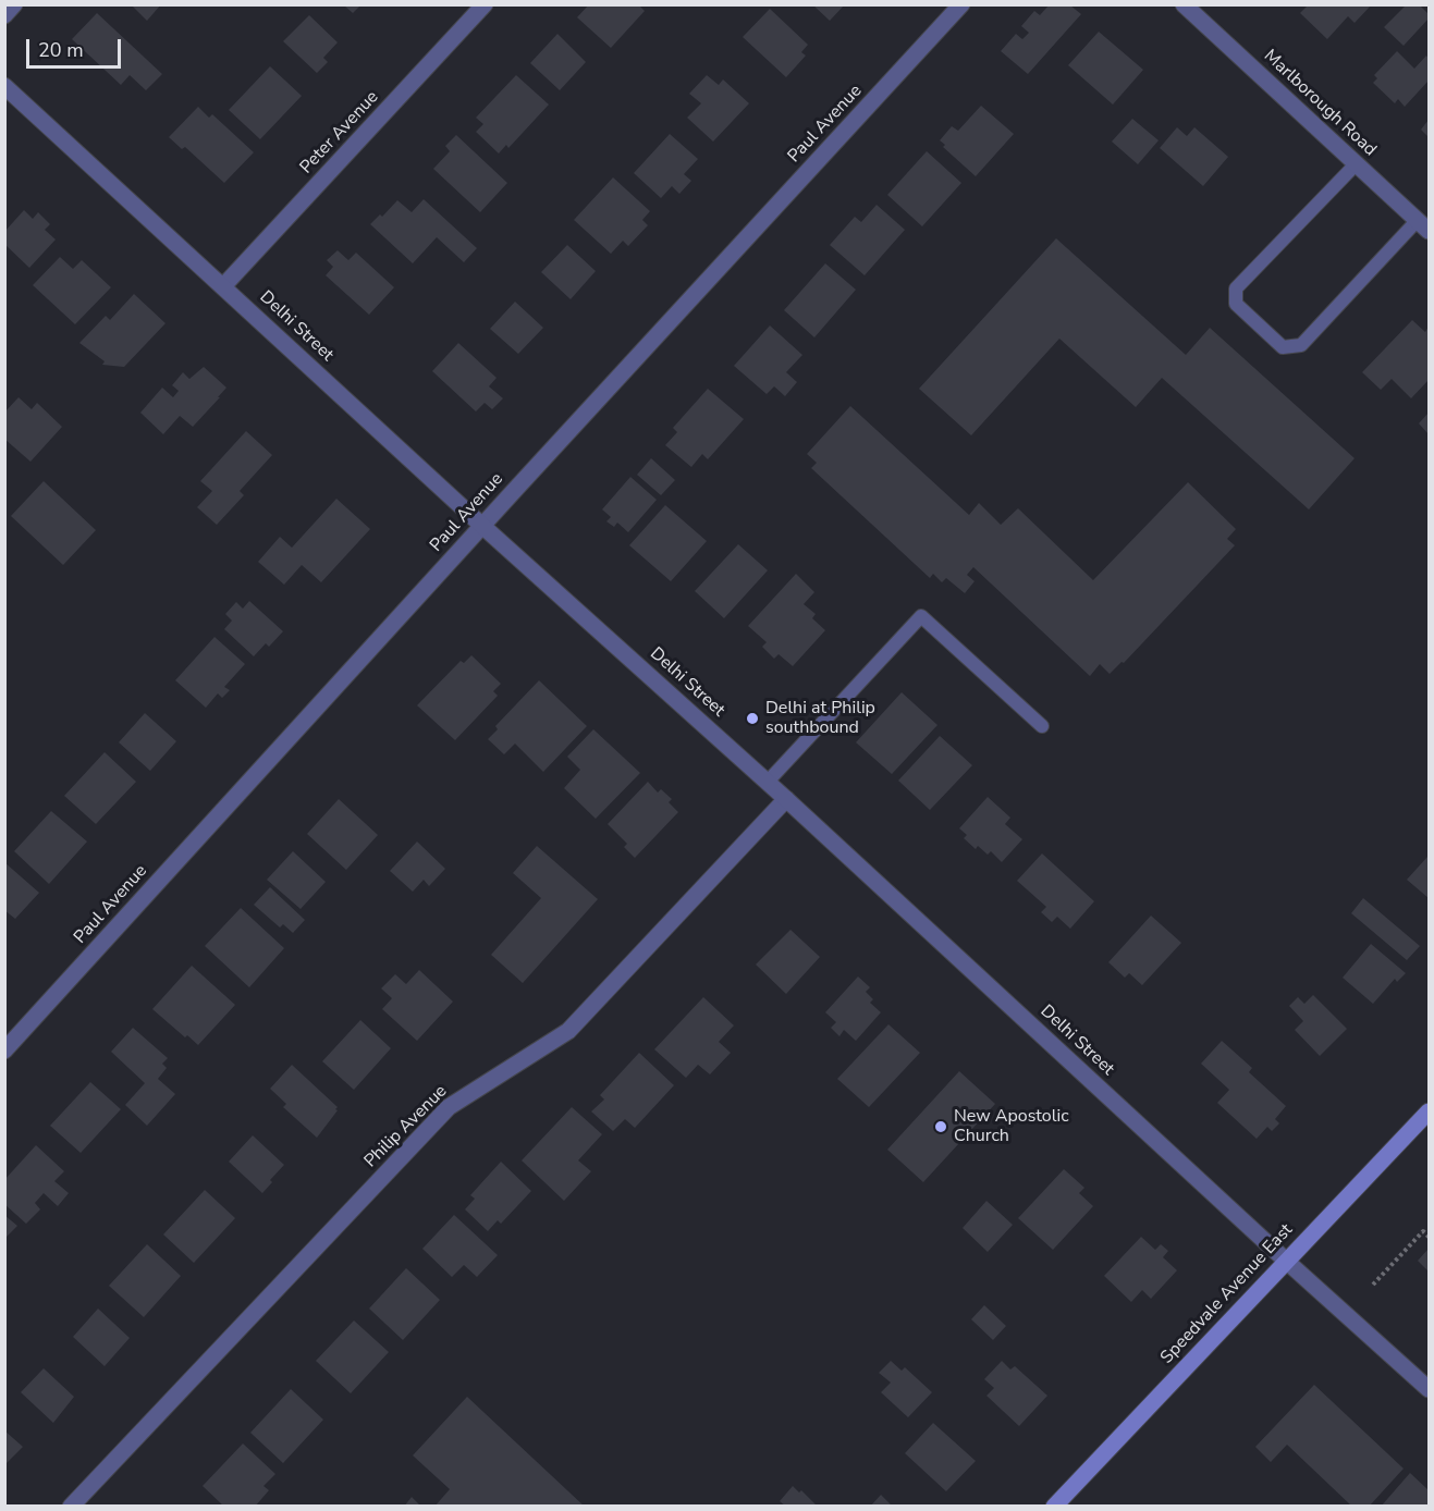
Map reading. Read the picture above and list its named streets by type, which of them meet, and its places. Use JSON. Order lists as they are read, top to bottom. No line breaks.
{"streets":{"main road":["Speedvale Avenue East"],"street":["Marlborough Road","Paul Avenue","Peter Avenue","Delhi Street","Philip Avenue"]},"crossings":[["Paul Avenue","Delhi Street"],["Peter Avenue","Delhi Street"],["Delhi Street","Philip Avenue"],["Delhi Street","Speedvale Avenue East"]],"places":["Delhi at Philip southbound","New Apostolic Church"],"scale_bar":"20 m"}
